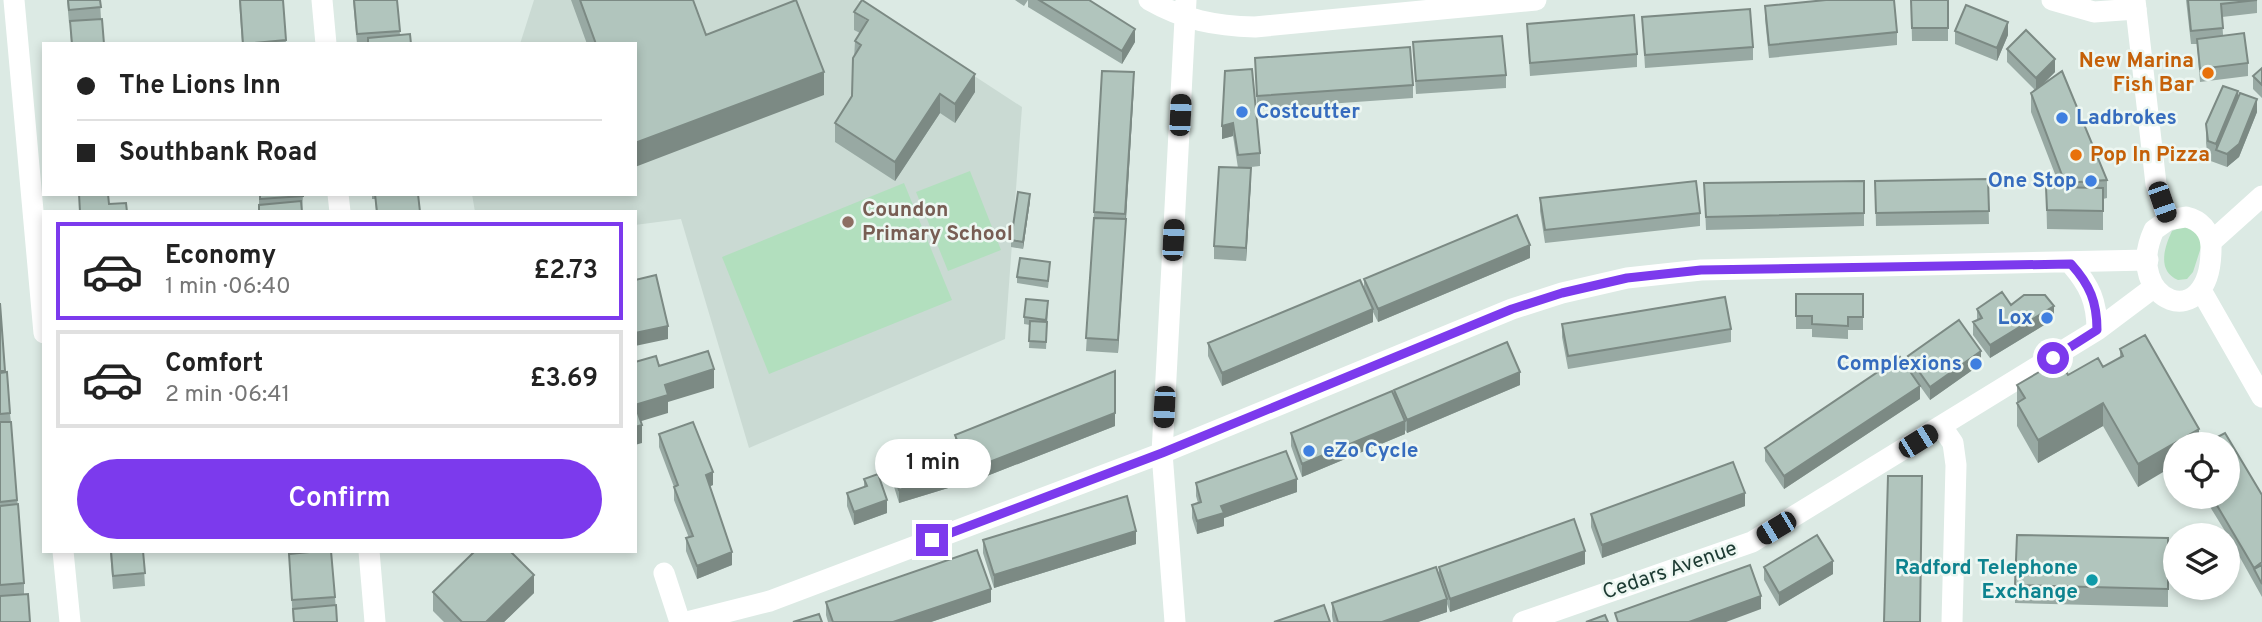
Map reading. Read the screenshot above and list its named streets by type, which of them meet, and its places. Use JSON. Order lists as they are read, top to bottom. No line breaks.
{"streets":{"street":["Cedars Avenue"]},"places":["New Marina Fish Bar","Costcutter","Ladbrokes","Pop In Pizza","One Stop","Coundon Primary School","Lox","Complexions","eZo Cycle","Radford Telephone Exchange"],"page":{"banner":["The Lions Inn","Southbank Road"],"list":[{"name":"Economy","note":"1 min · 06:40","value":"£2.73"},{"name":"Comfort","note":"2 min · 06:41","value":"£3.69"}],"bubble":"1 min","buttons":"Confirm"}}
